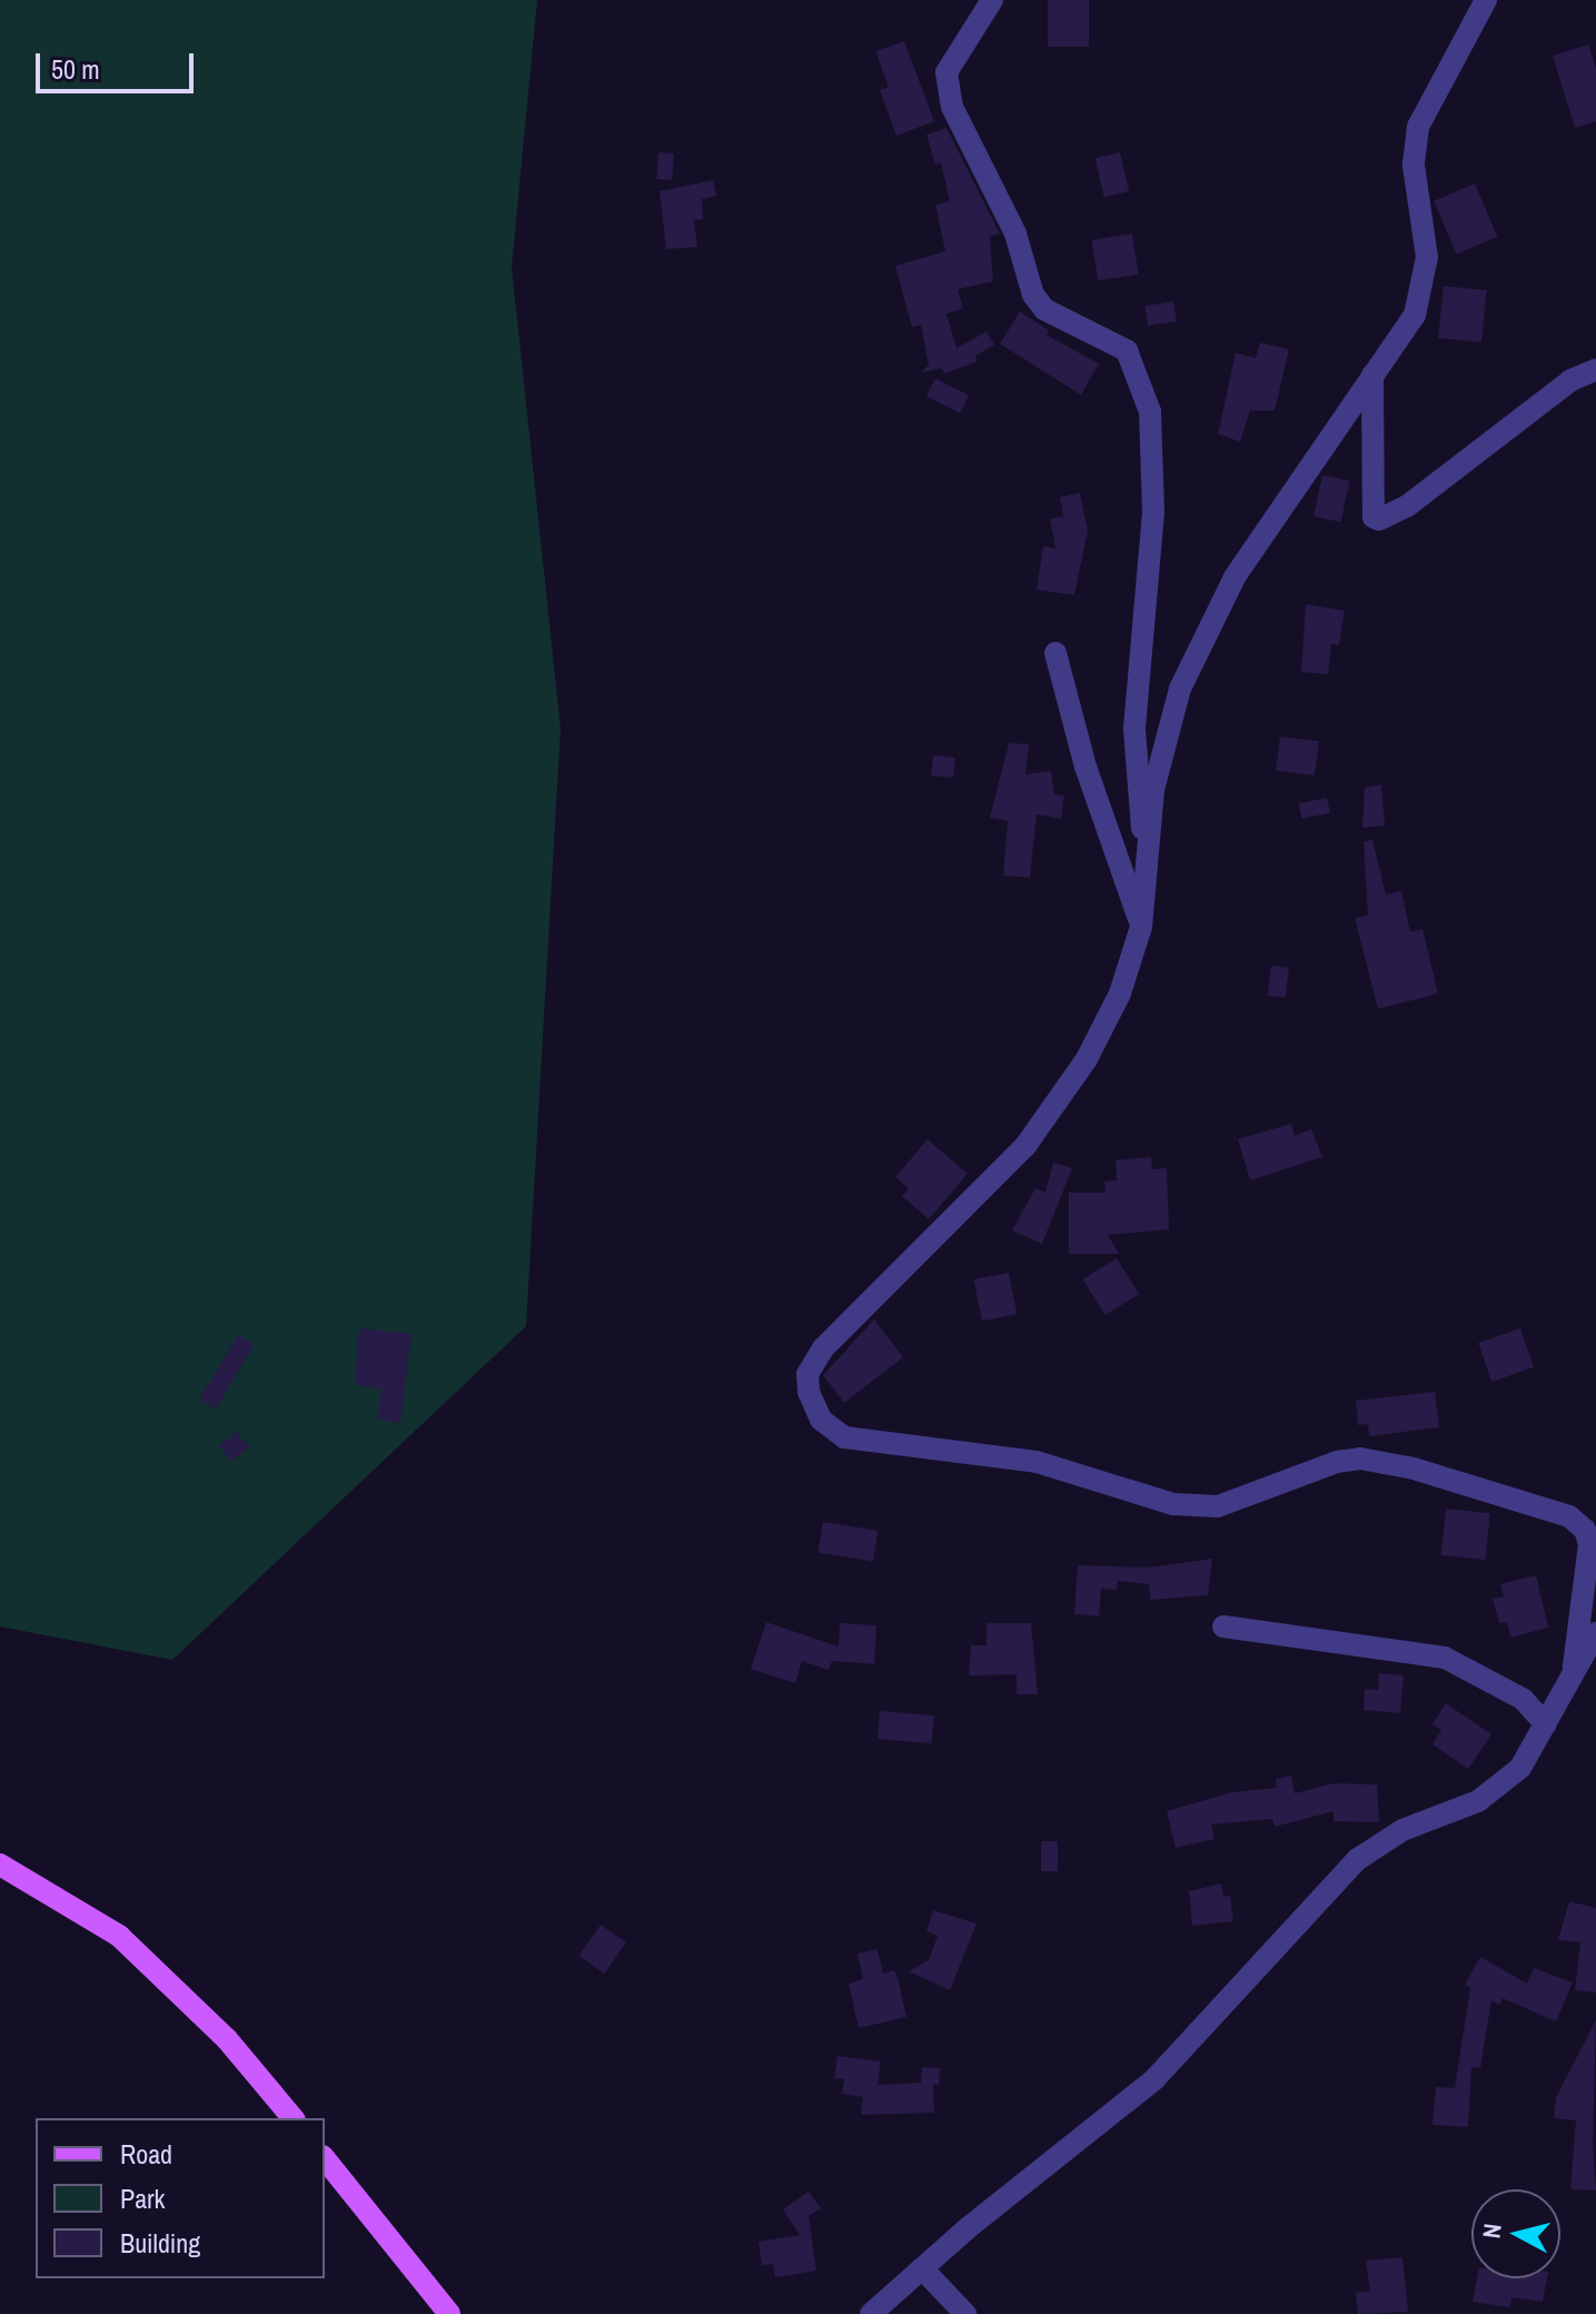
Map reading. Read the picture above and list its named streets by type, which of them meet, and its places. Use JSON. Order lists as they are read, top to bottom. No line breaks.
{"legend":["Road","Park","Building"],"scale_bar":"50 m","north":"left"}
